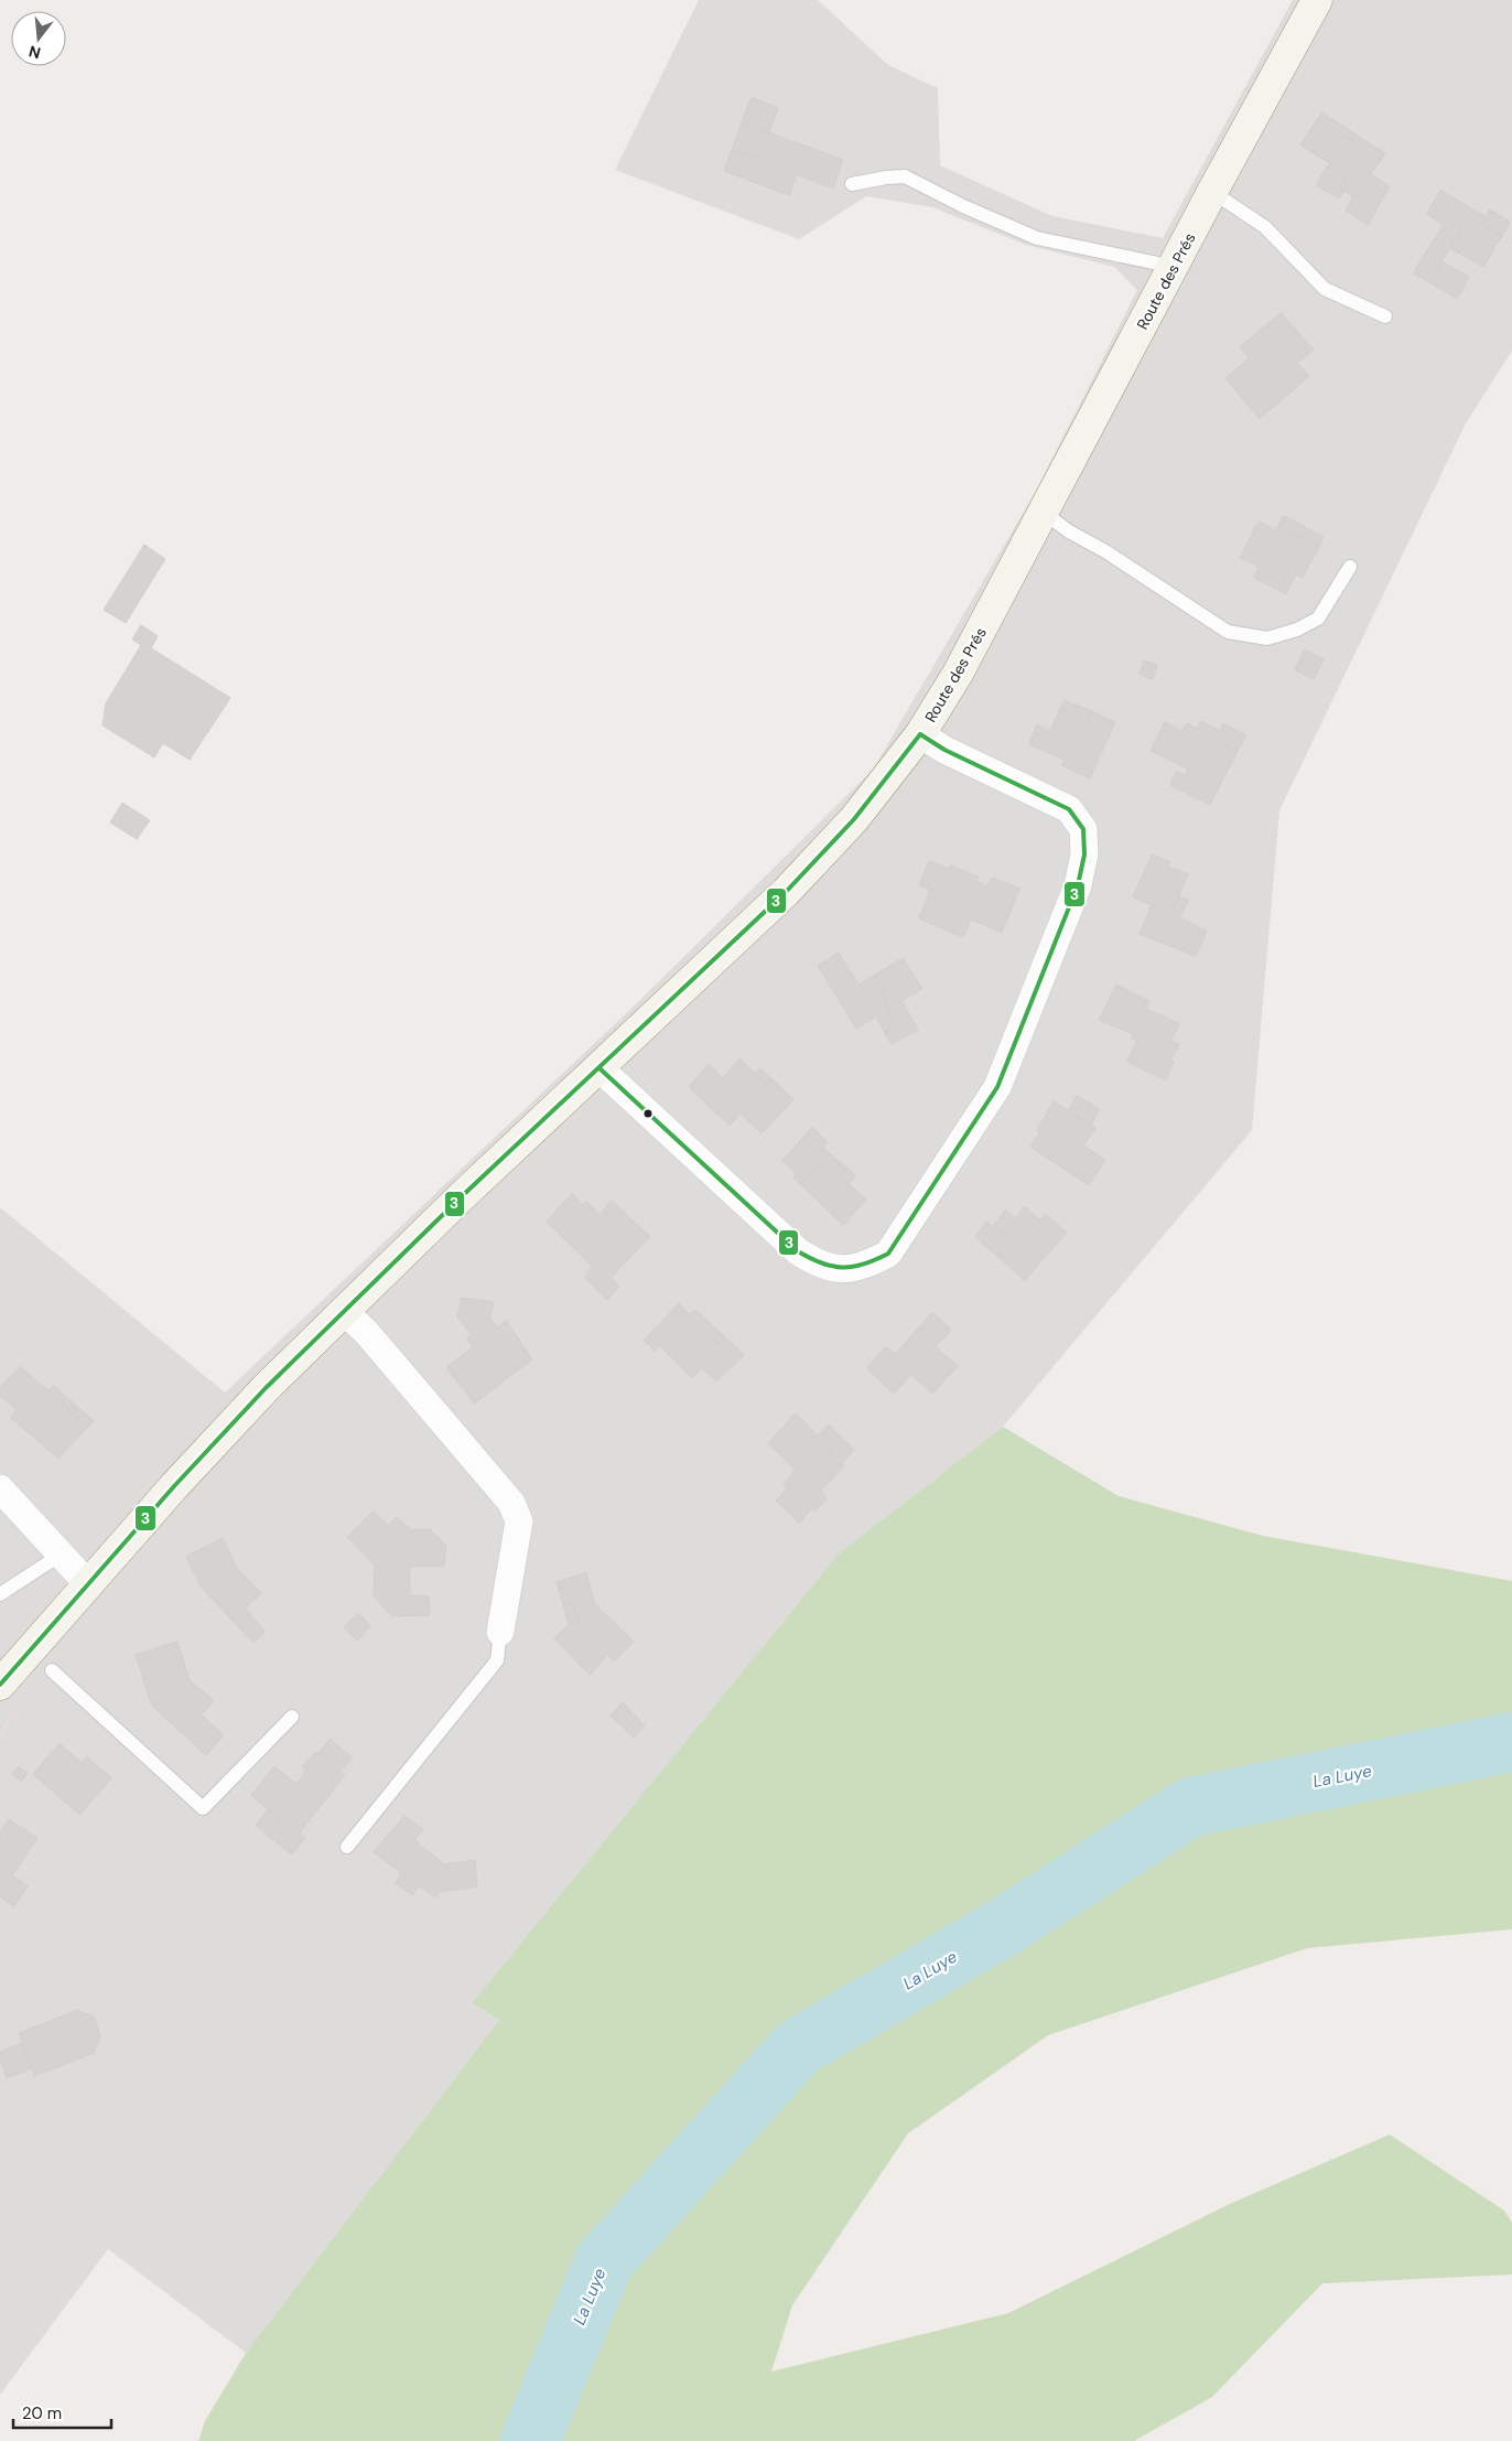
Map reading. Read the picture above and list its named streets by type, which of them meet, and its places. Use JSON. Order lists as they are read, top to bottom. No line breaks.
{"streets":{"street":["Route des Prés"]},"water":["La Luye"],"lines":["transit line 3"],"scale_bar":"20 m","north":"bottom"}
